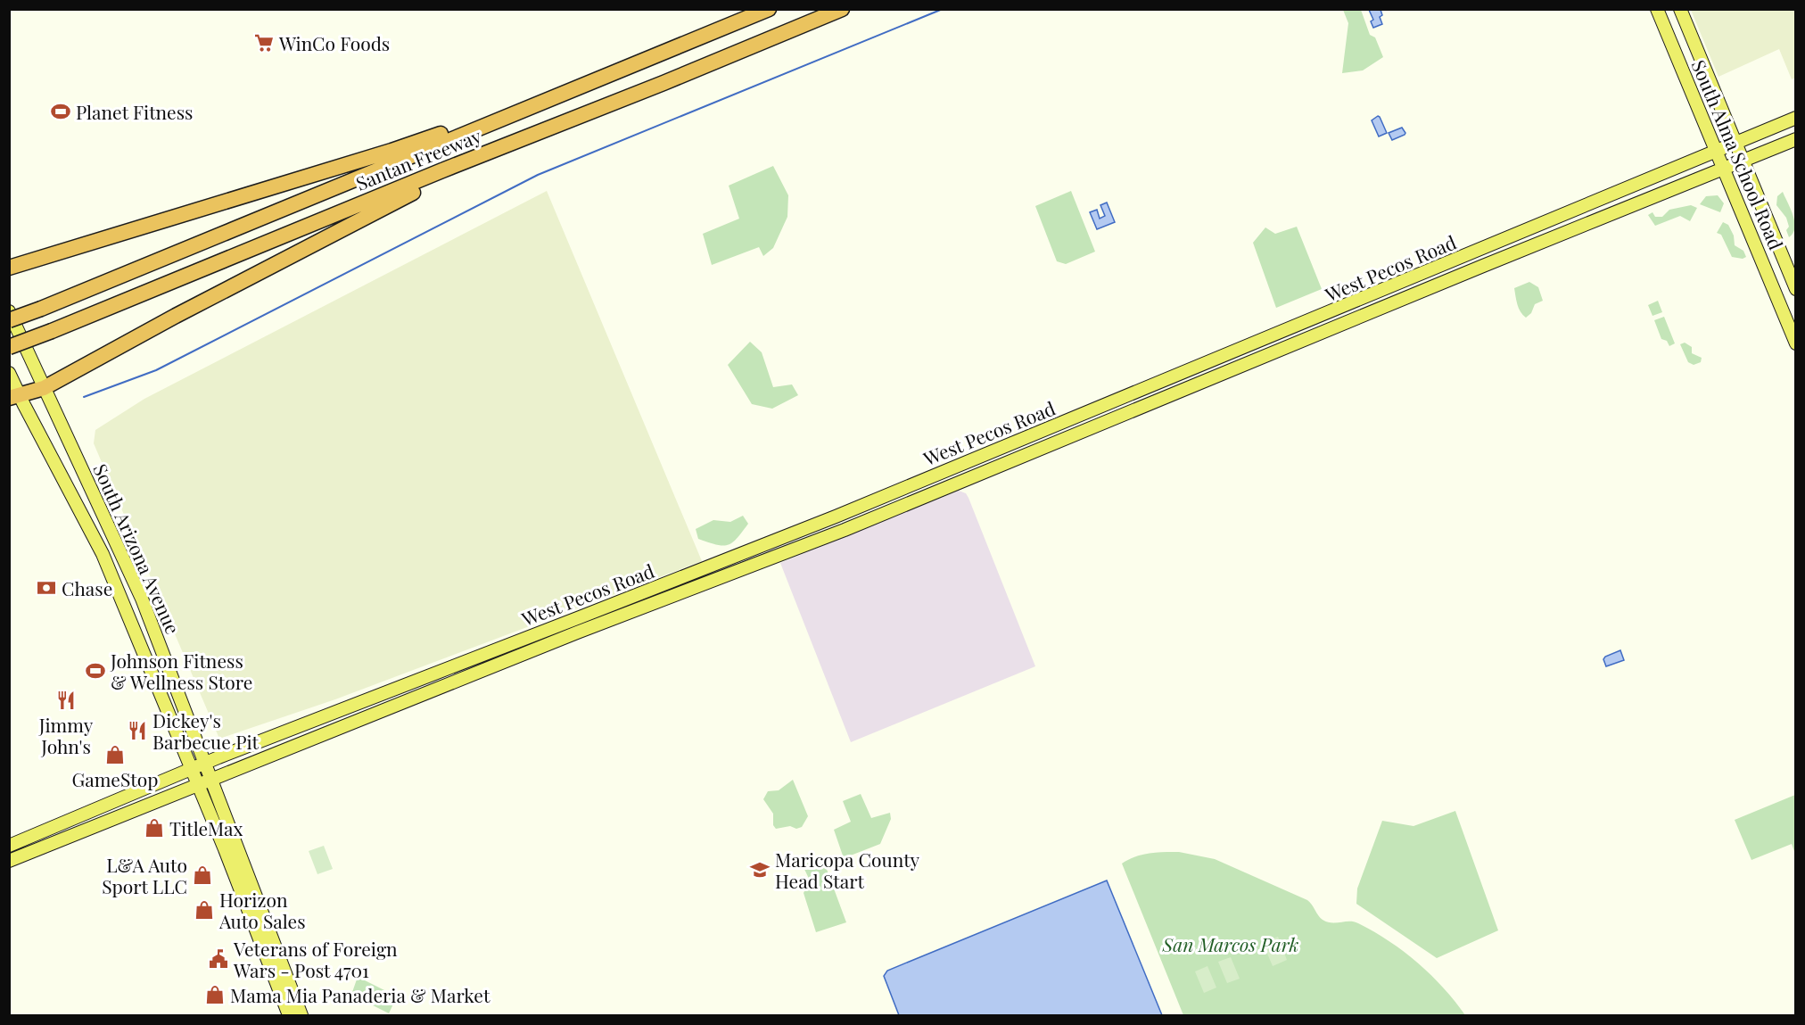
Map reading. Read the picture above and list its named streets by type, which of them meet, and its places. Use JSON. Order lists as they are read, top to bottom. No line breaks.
{"streets":{"highway":["Santan Freeway"],"main road":["South Alma School Road","West Pecos Road","South Arizona Avenue"]},"crossings":[["South Alma School Road","West Pecos Road"],["West Pecos Road","South Arizona Avenue"]],"parks":["San Marcos Park"],"places":{"supermarket":["WinCo Foods"],"sports":["Planet Fitness","Johnson Fitness & Wellness Store"],"bank":["Chase"],"restaurant":["Jimmy John's","Dickey's Barbecue Pit"],"shop":["GameStop","TitleMax","L&A Auto Sport LLC","Horizon Auto Sales","Mama Mia Panaderia & Market"],"school or university":["Maricopa County Head Start"],"public building":["Veterans of Foreign Wars - Post 4701"]}}
